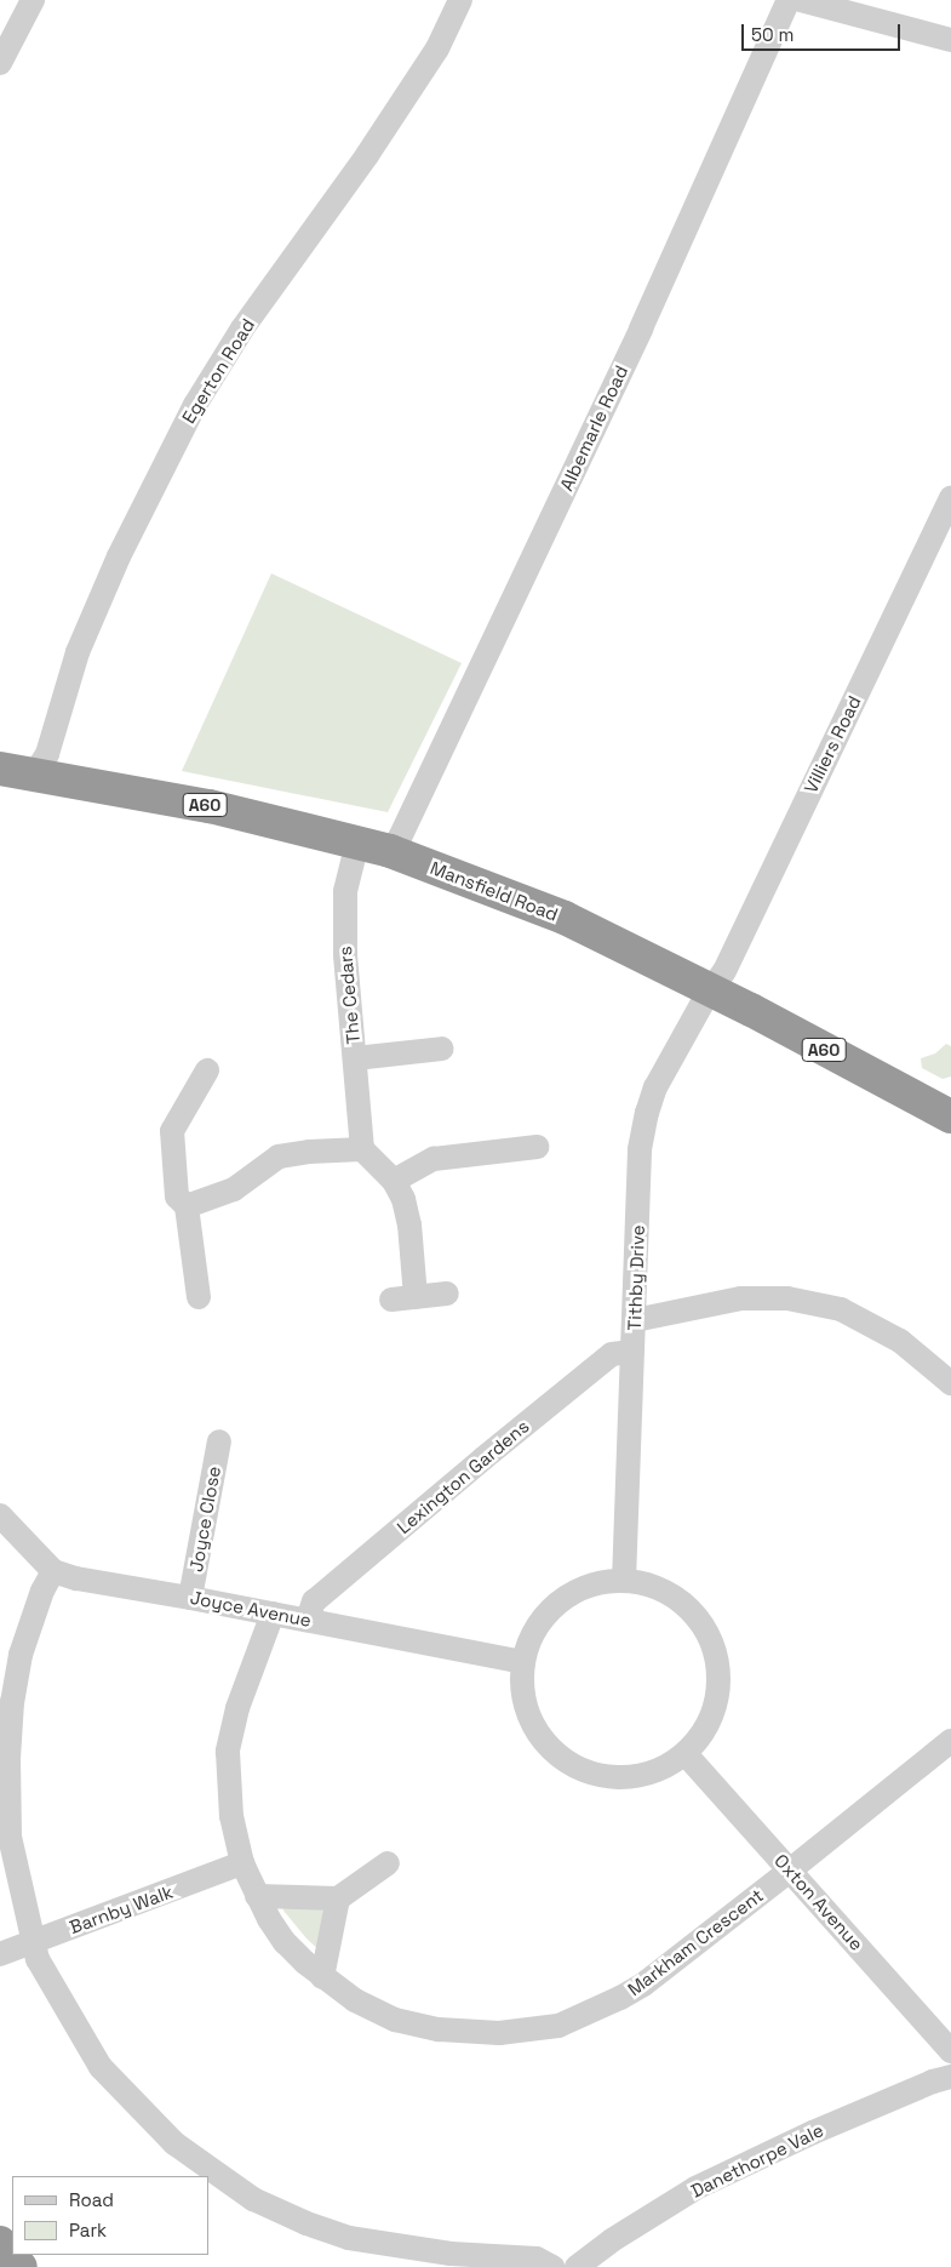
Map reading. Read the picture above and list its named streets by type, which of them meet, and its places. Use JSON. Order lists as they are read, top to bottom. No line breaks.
{"streets":{"highway":["A60","Mansfield Road"],"street":["Egerton Road","Albemarle Road","Villiers Road","The Cedars","Tithby Drive","Lexington Gardens","Joyce Close","Joyce Avenue","Oxton Avenue","Barnby Walk","Markham Crescent","Danethorpe Vale"]},"crossings":[["Egerton Road","Mansfield Road"],["Albemarle Road","Mansfield Road"],["Villiers Road","Mansfield Road"],["Villiers Road","Tithby Drive"],["Mansfield Road","The Cedars"],["Mansfield Road","Tithby Drive"],["Tithby Drive","Lexington Gardens"],["Tithby Drive","Joyce Avenue"],["Tithby Drive","Oxton Avenue"],["Lexington Gardens","Joyce Avenue"],["Joyce Close","Joyce Avenue"],["Joyce Avenue","Oxton Avenue"],["Joyce Avenue","Markham Crescent"],["Oxton Avenue","Markham Crescent"],["Barnby Walk","Markham Crescent"]],"legend":["Road","Park"],"scale_bar":"50 m"}
